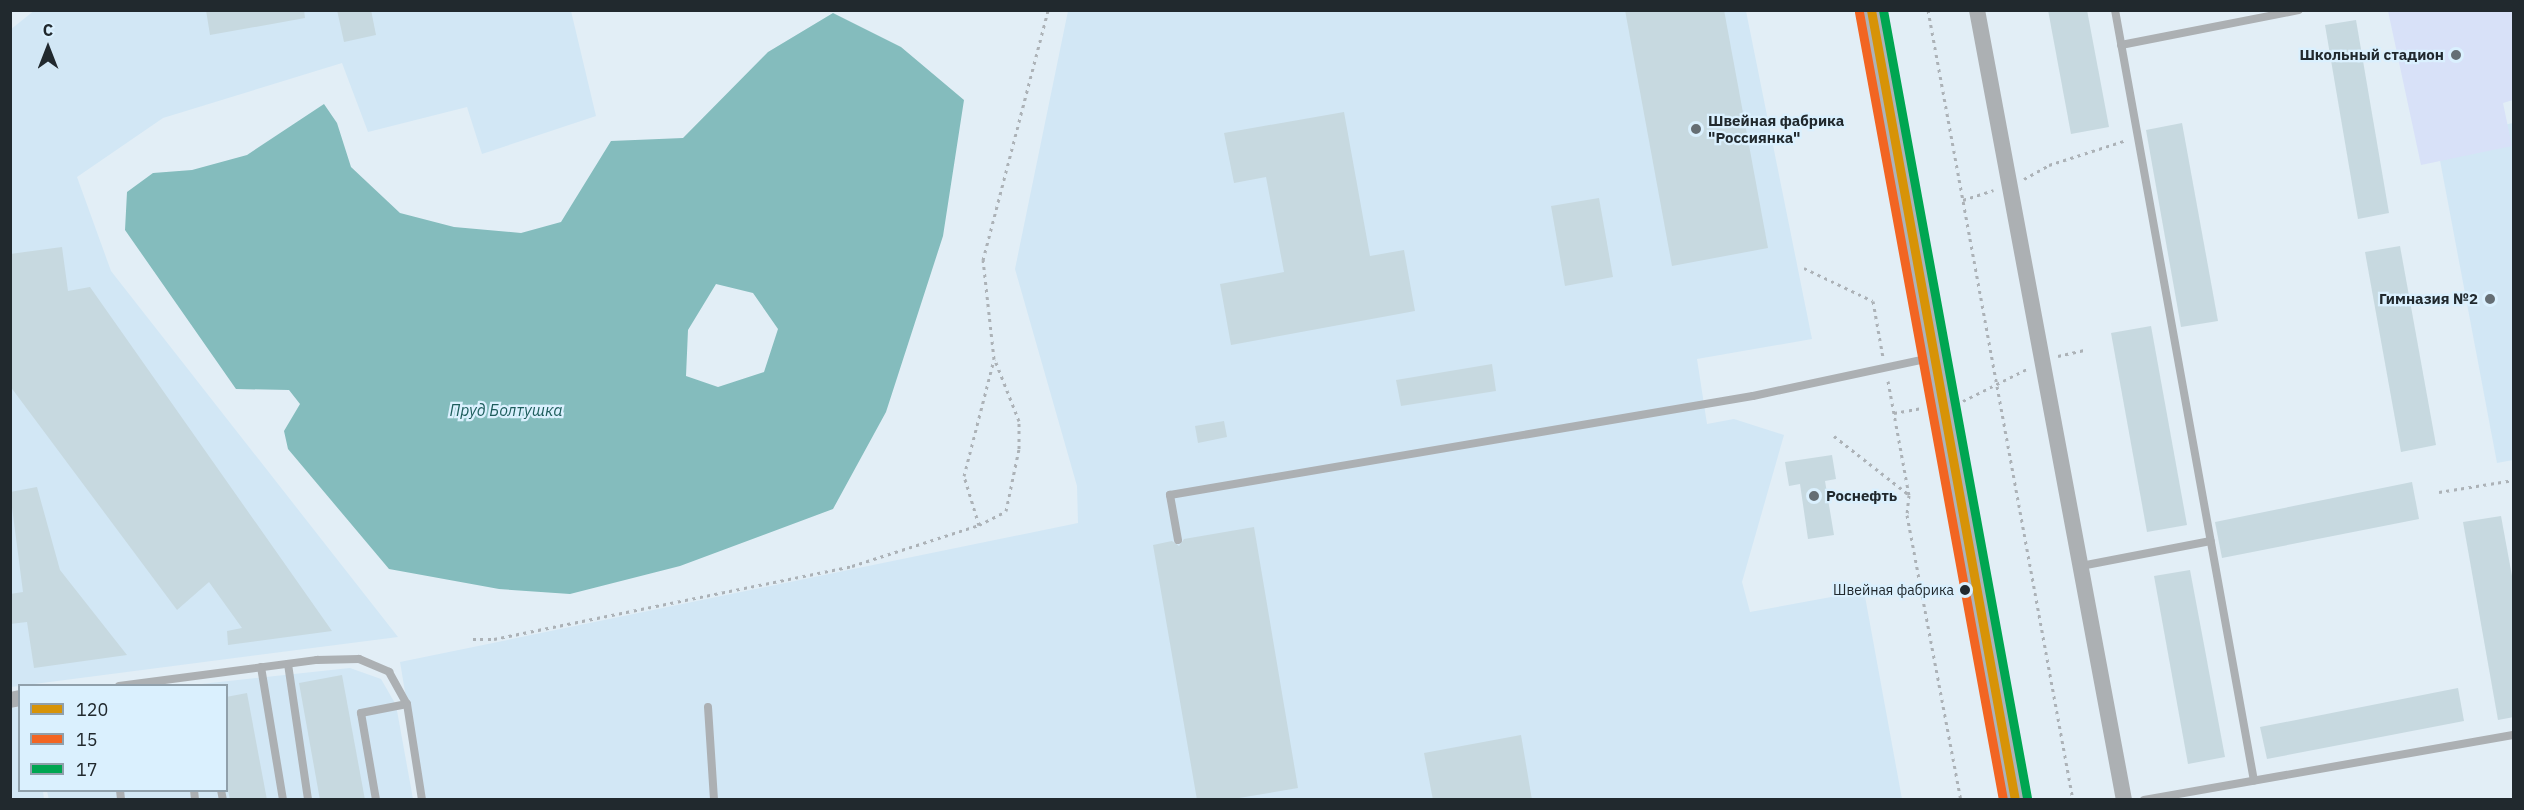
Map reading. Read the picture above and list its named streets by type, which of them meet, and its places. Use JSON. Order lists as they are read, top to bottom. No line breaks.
{"water":["Пруд Болтушка"],"places":["Школьный стадион","Швейная фабрика \"Россиянка\"","Гимназия №2","Роснефть","Швейная фабрика"],"lines":["transit line 120","transit line 17","transit line 15"],"legend":["120","15","17"],"north":"top"}
